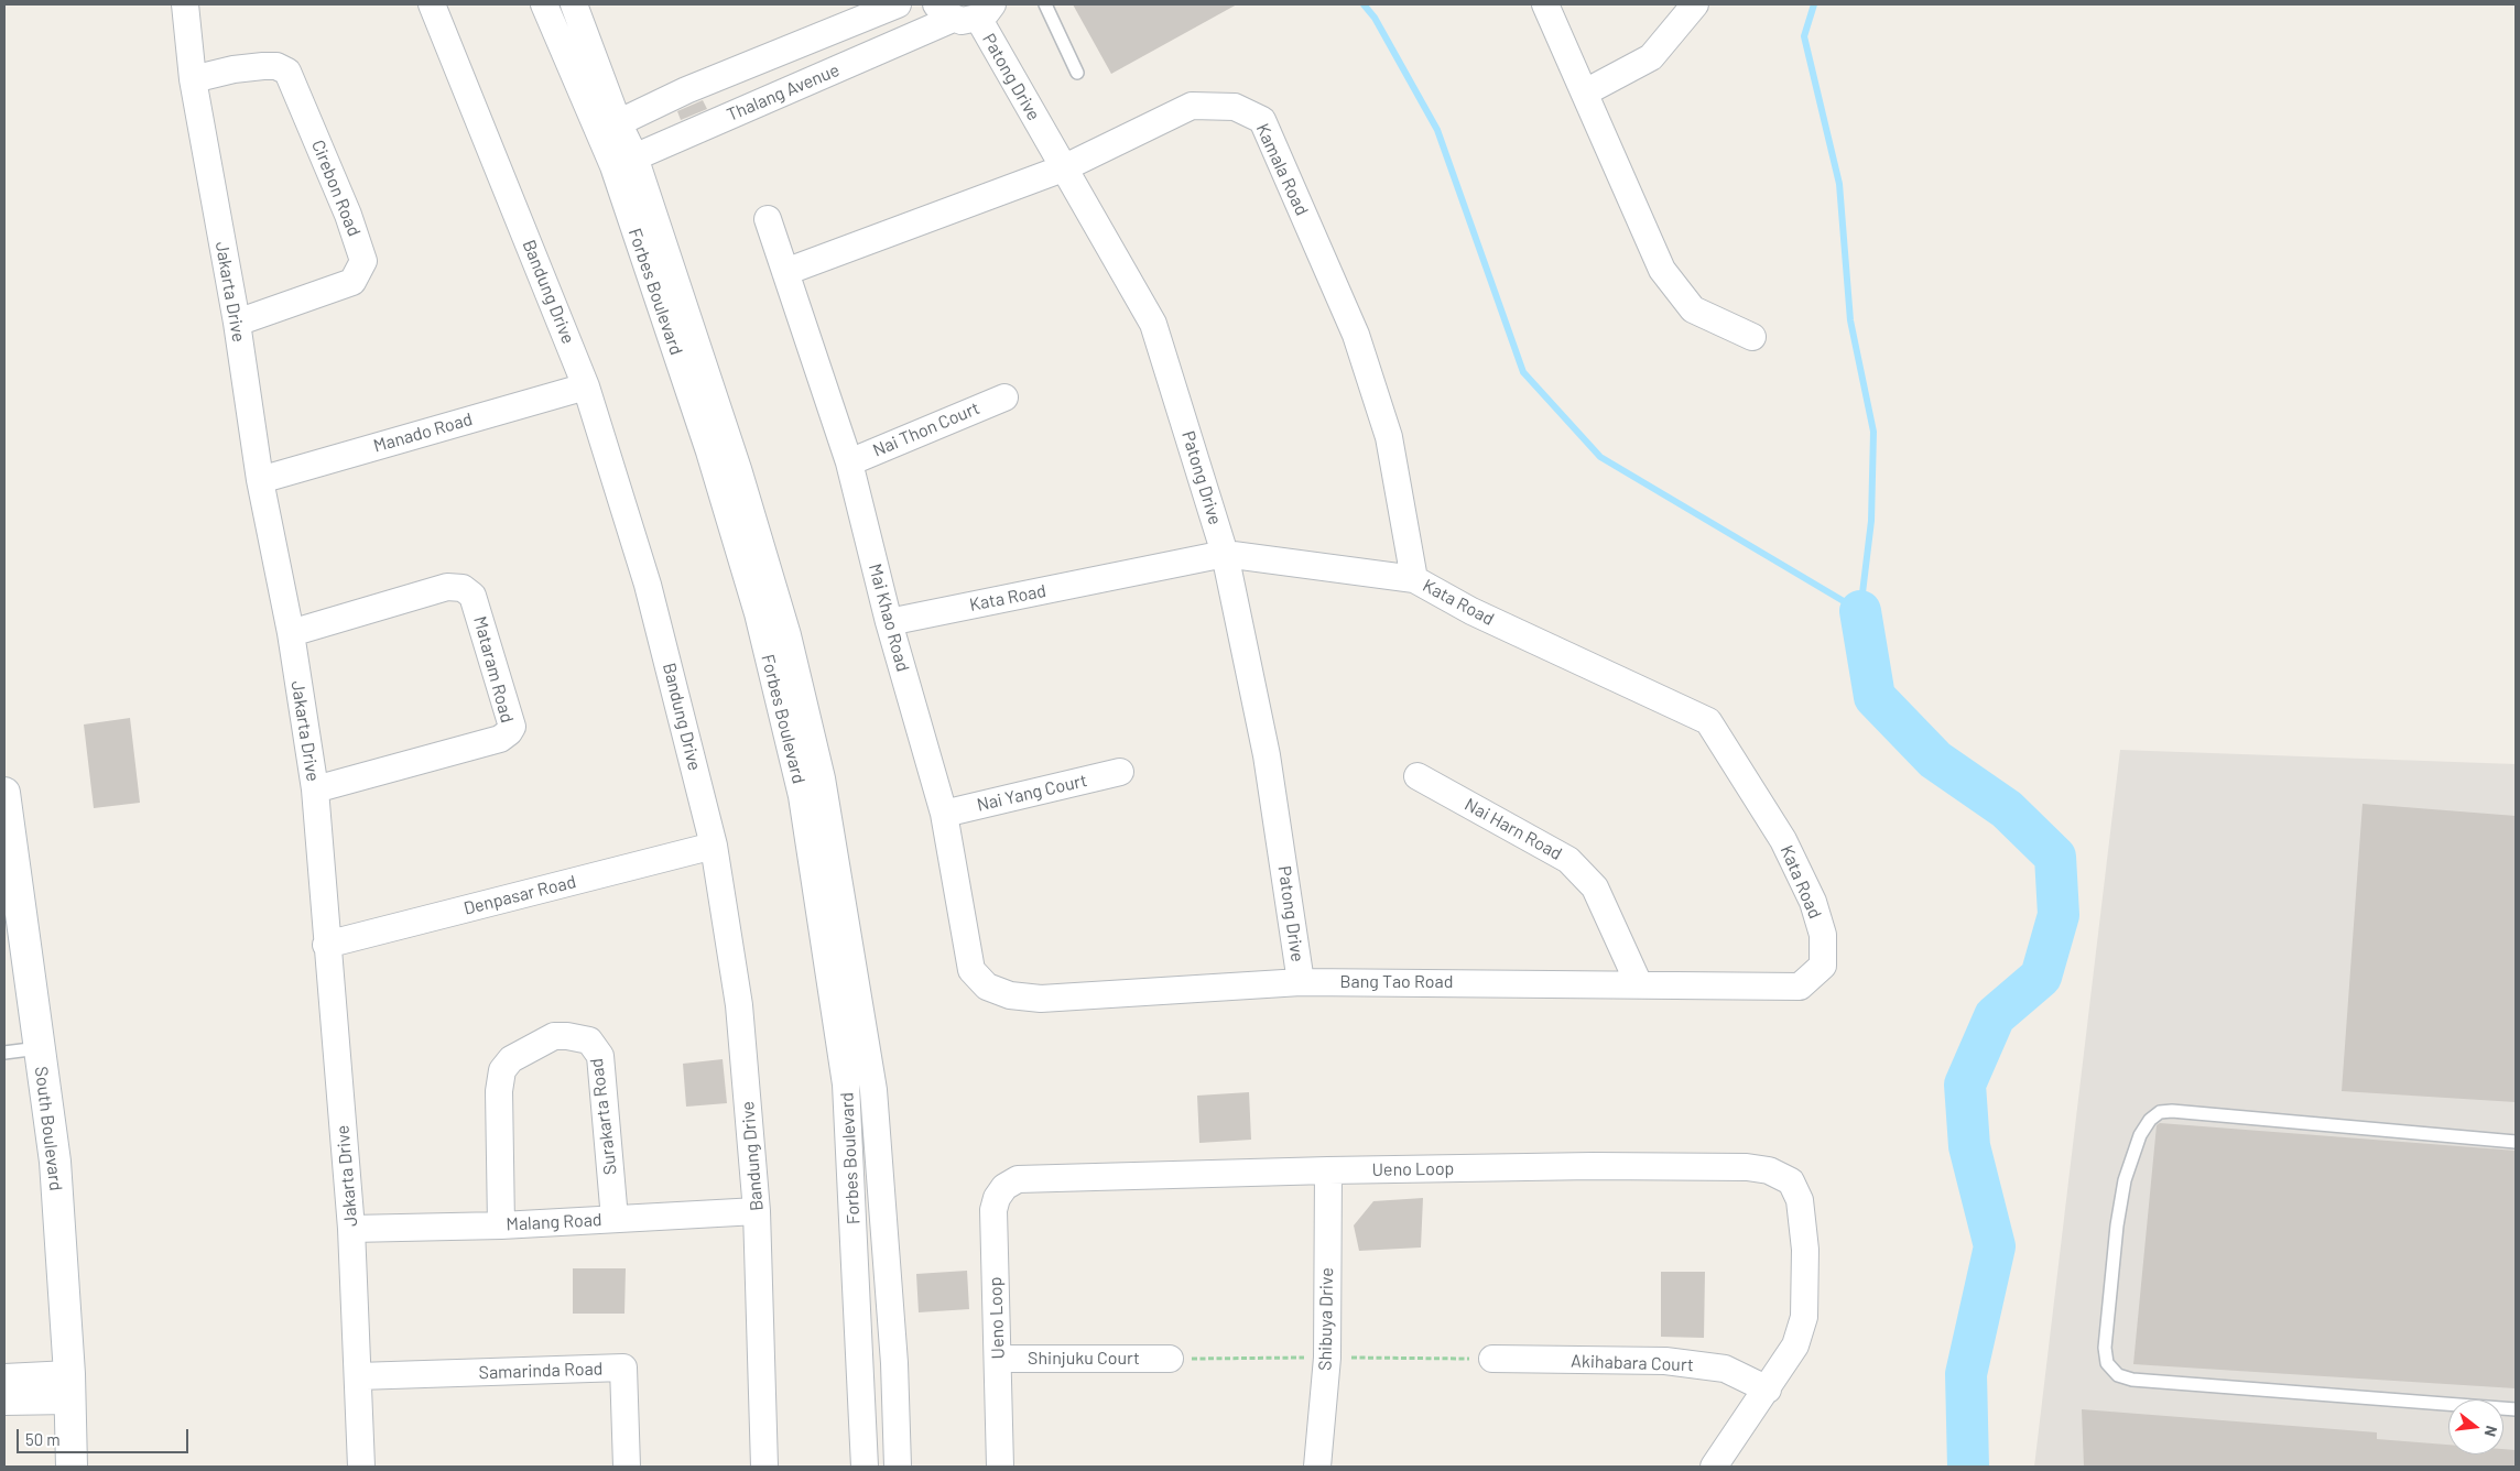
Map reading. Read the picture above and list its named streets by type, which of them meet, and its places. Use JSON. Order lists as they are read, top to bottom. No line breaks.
{"streets":{"main road":["South Boulevard"],"street":["Patong Drive","Thalang Avenue","Kamala Road","Cirebon Road","Jakarta Drive","Bandung Drive","Forbes Boulevard","Nai Thon Court","Manado Road","Kata Road","Mai Khao Road","Mataram Road","Nai Yang Court","Nai Harn Road","Denpasar Road","Bang Tao Road","Surakarta Road","Ueno Loop","Malang Road","Shibuya Drive","Shinjuku Court","Akihabara Court","Samarinda Road"]},"crossings":[["Patong Drive","Thalang Avenue"],["Patong Drive","Kamala Road"],["Patong Drive","Kata Road"],["Patong Drive","Bang Tao Road"],["Thalang Avenue","Forbes Boulevard"],["Kamala Road","Kata Road"],["Kamala Road","Mai Khao Road"],["Cirebon Road","Jakarta Drive"],["Jakarta Drive","Manado Road"],["Jakarta Drive","Mataram Road"],["Jakarta Drive","Denpasar Road"],["Jakarta Drive","Malang Road"],["Jakarta Drive","Samarinda Road"],["Bandung Drive","Manado Road"],["Bandung Drive","Denpasar Road"],["Bandung Drive","Malang Road"],["Nai Thon Court","Mai Khao Road"],["Kata Road","Mai Khao Road"],["Kata Road","Bang Tao Road"],["Mai Khao Road","Nai Yang Court"],["Mai Khao Road","Bang Tao Road"],["Nai Harn Road","Bang Tao Road"],["Surakarta Road","Malang Road"],["Ueno Loop","Shibuya Drive"],["Ueno Loop","Shinjuku Court"],["Ueno Loop","Akihabara Court"]],"scale_bar":"50 m","north":"right"}
